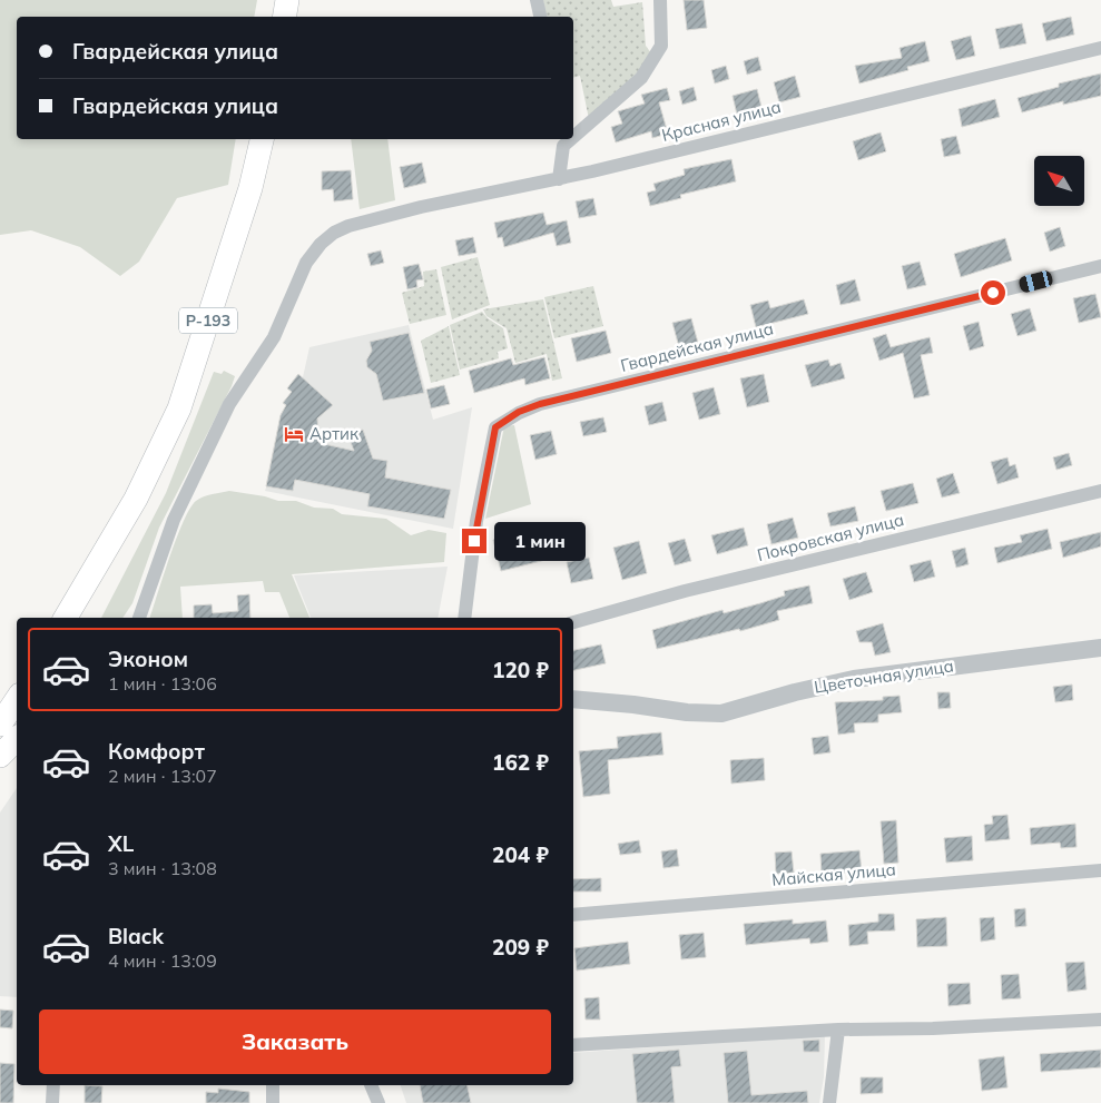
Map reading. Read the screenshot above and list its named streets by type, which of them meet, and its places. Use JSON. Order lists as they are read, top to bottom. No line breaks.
{"streets":{"highway":["Р-193"],"street":["Красная улица","Гвардейская улица","Покровская улица","Цветочная улица","Майская улица"]},"places":{"hotel":["Артик"]},"north":"top left","page":{"banner":["Гвардейская улица","Гвардейская улица"],"bubble":"1 мин","list":[{"name":"Эконом","note":"1 мин · 13:06","value":"120 ₽"},{"name":"Комфорт","note":"2 мин · 13:07","value":"162 ₽"},{"name":"XL","note":"3 мин · 13:08","value":"204 ₽"},{"name":"Black","note":"4 мин · 13:09","value":"209 ₽"}],"buttons":"Заказать"}}
